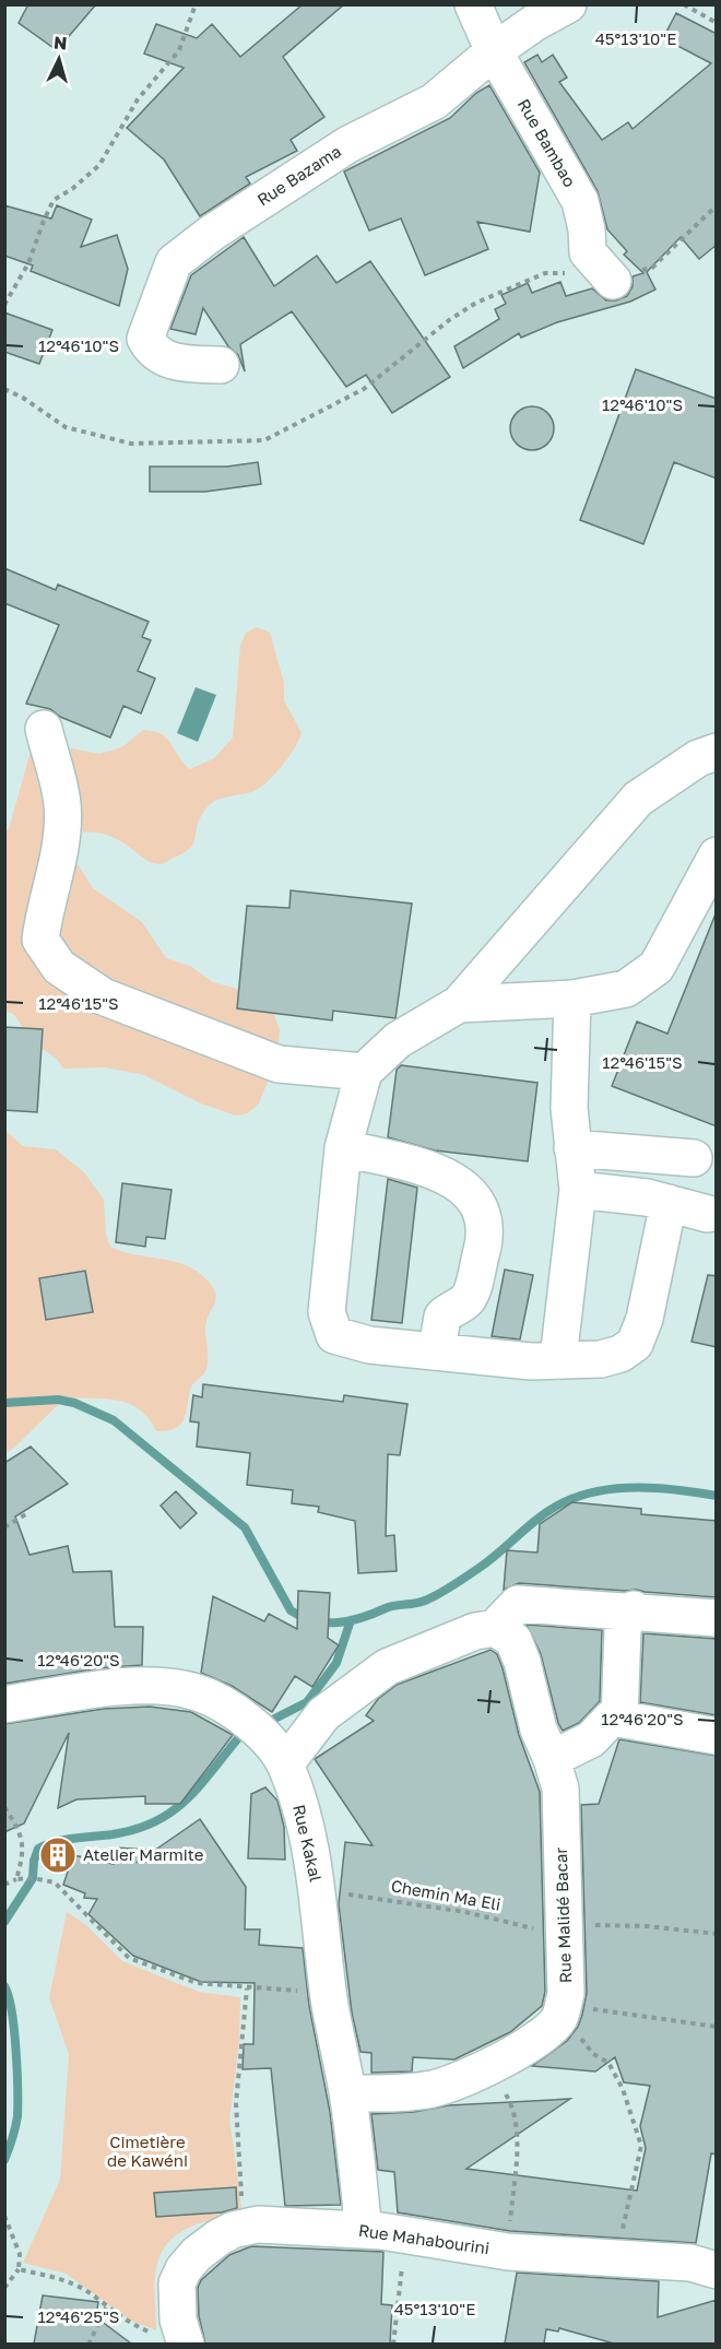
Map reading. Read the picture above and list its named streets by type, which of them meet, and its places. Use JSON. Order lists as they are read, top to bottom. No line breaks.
{"streets":{"street":["Rue Bambao","Rue Bazama","Rue Kakal","Rue Malidé Bacar","Rue Mahabourini"],"path":["Chemin Ma Eli"]},"crossings":[["Rue Bambao","Rue Bazama"],["Rue Kakal","Chemin Ma Eli"],["Rue Kakal","Rue Mahabourini"],["Chemin Ma Eli","Rue Malidé Bacar"]],"parks":["Cimetière de Kawéni"],"places":{"building":["Atelier Marmite"]},"north":"top","coordinates":["45°13'10\"E","12°46'10\"S","12°46'15\"S","12°46'20\"S","12°46'25\"S"]}
